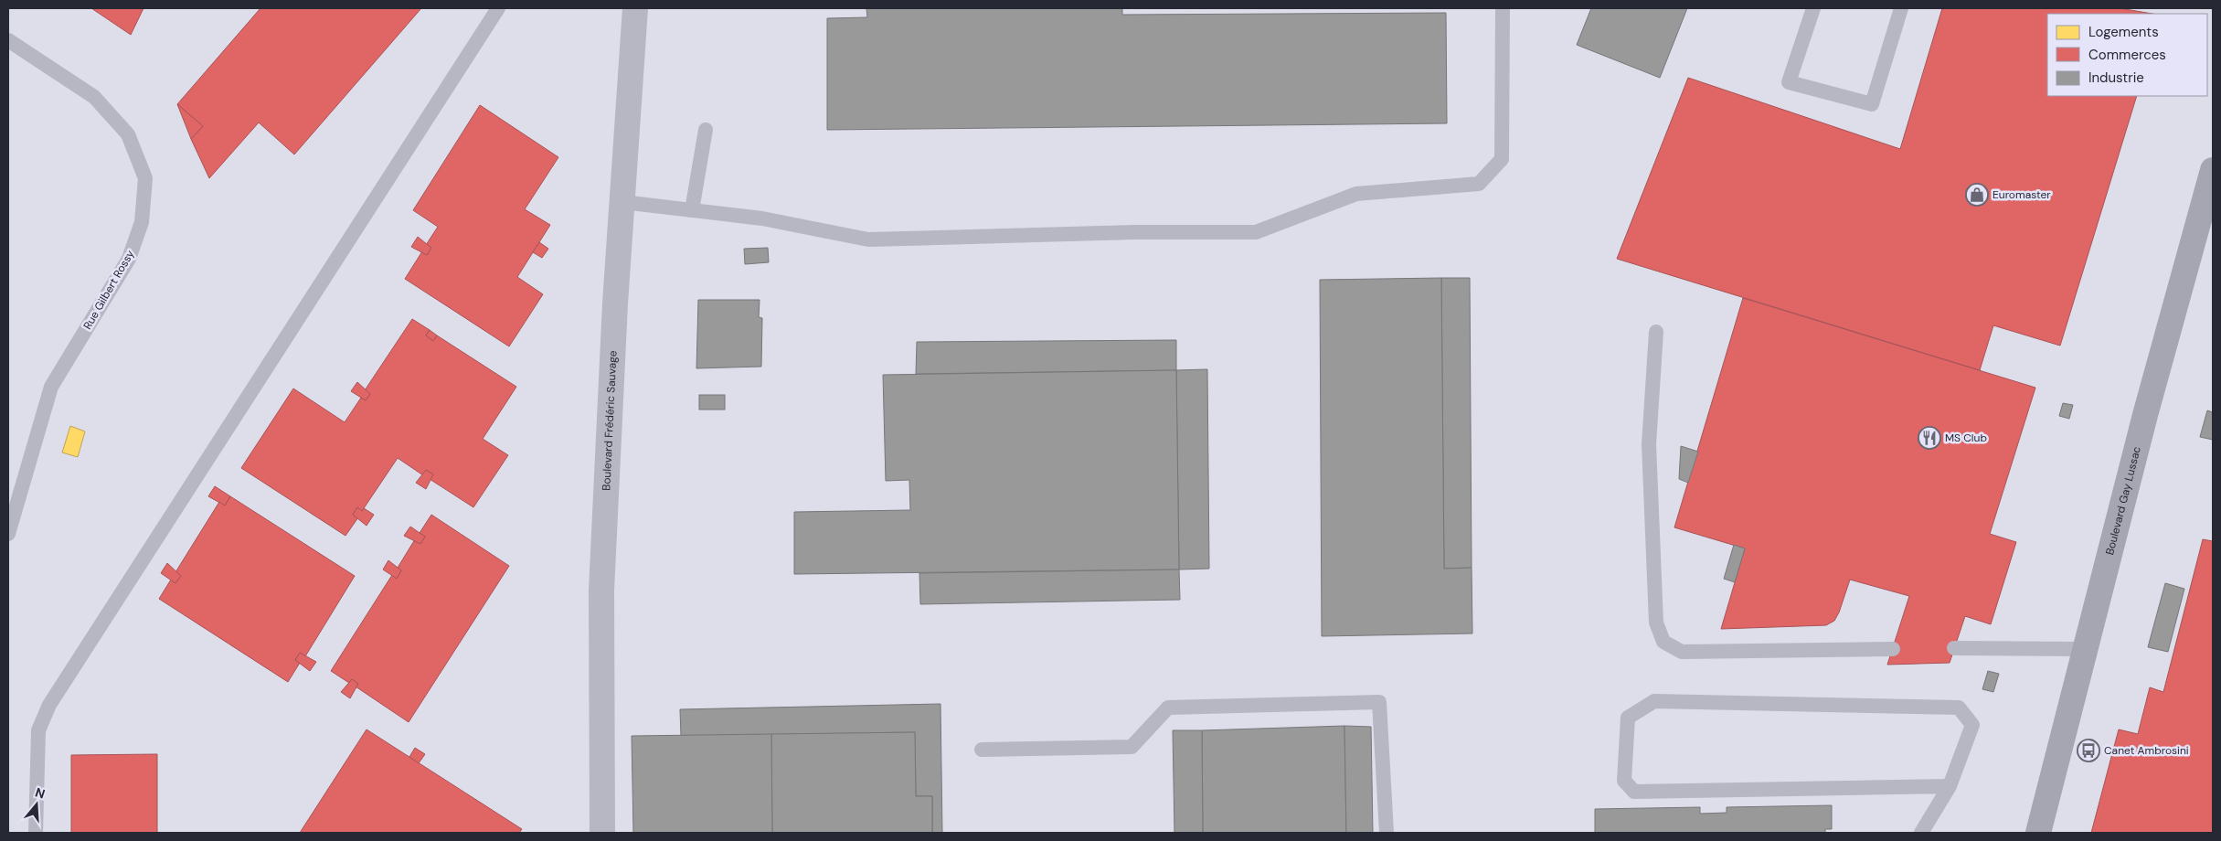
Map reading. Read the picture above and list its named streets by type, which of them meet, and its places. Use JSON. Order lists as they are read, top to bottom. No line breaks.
{"streets":{"main road":["Boulevard Gay Lussac"],"street":["Boulevard Frédéric Sauvage"],"lane":["Rue Gilbert Rossy"]},"places":{"shop":["Euromaster"],"restaurant":["MS Club"],"bus stop":["Canet Ambrosini"]},"legend":["Logements","Commerces","Industrie"],"north":"top"}
